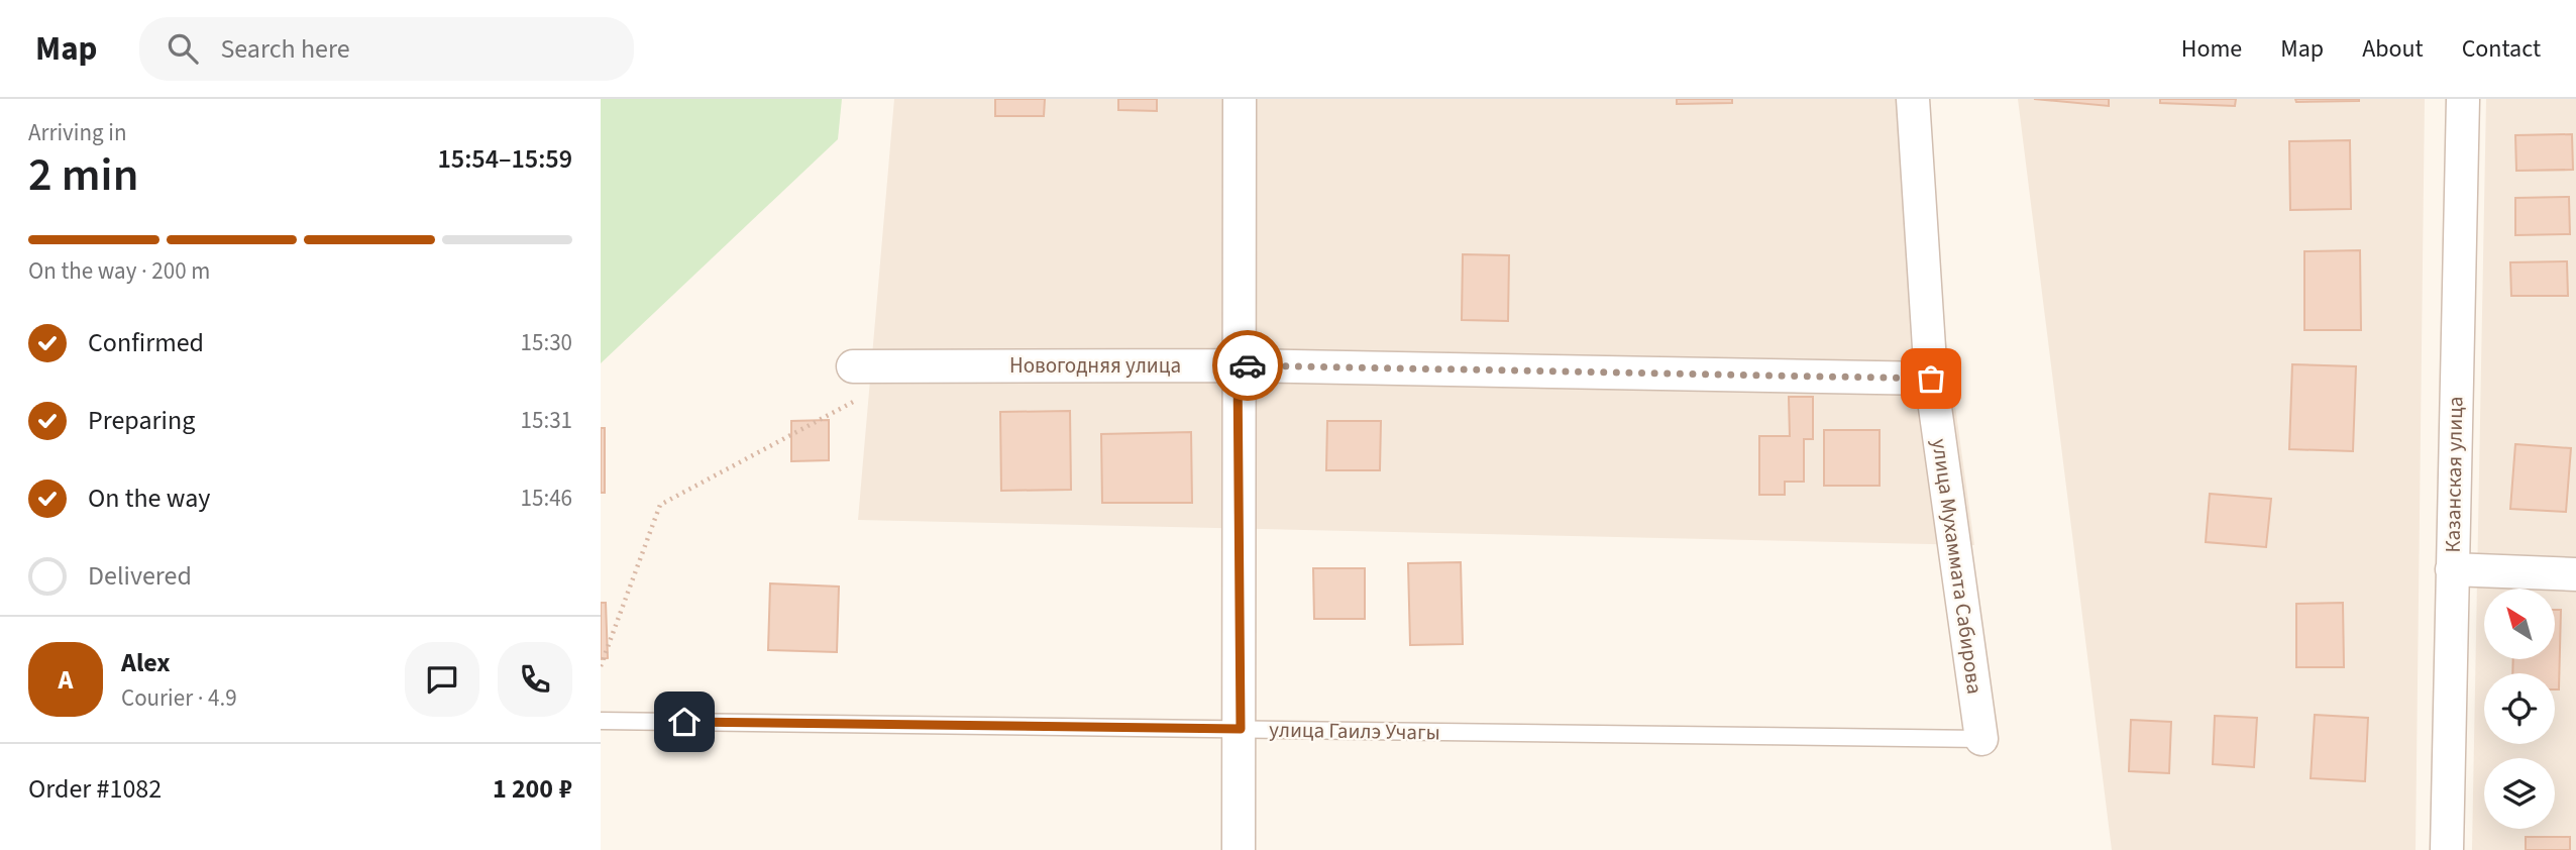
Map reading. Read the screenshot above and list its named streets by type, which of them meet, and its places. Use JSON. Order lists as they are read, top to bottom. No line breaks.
{"streets":{"street":["Новогодняя улица","Казанская улица","улица Мухаммата Сабирова"],"lane":["улица Гаилэ Учагы"]},"crossings":[["Новогодняя улица","улица Мухаммата Сабирова"],["улица Мухаммата Сабирова","улица Гаилэ Учагы"]],"north":"top left","page":{"header":"Map","search":"Search here","nav":["Home","Map","About","Contact"],"heading":["2 min","Arriving in","15:54–15:59"],"panel":["Alex","Courier · 4.9","Order #1082","1 200 ₽"],"bar":"On the way · 200 m","list":[["Confirmed","15:30"],["Preparing","15:31"],["On the way","15:46"],"Delivered"],"round":"A"}}
